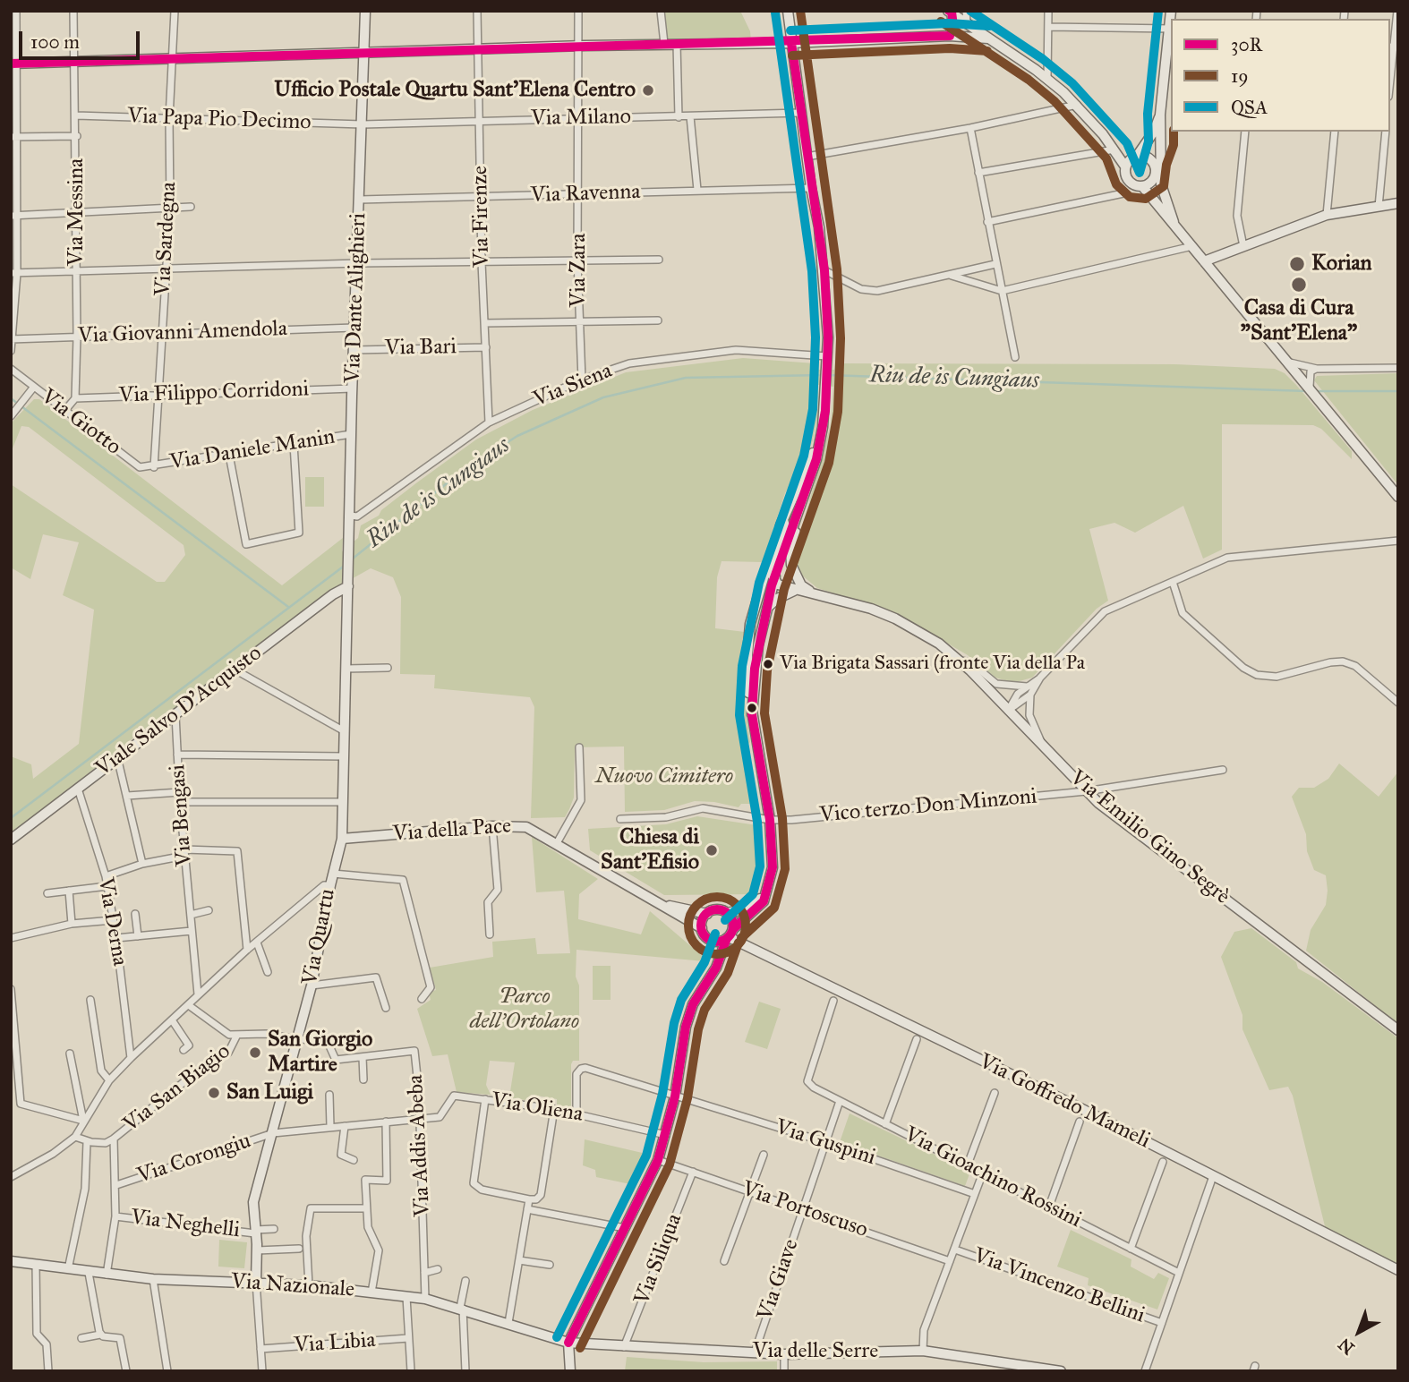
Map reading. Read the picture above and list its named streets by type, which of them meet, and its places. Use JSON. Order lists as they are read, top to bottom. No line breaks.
{"streets":{"street":["Via Milano","Via Papa Pio Decimo","Via Ravenna","Via Messina","Via Firenze","Via Sardegna","Via Zara","Via Dante Alighieri","Via Giovanni Amendola","Via Bari","Via Siena","Via Filippo Corridoni","Via Giotto","Via Daniele Manin","Viale Salvo D'Acquisto","Vico terzo Don Minzoni","Via Bengasi","Via della Pace","Via Emilio Gino Segrè","Via Derna","Via Quartu","Via San Biagio","Via Goffredo Mameli","Via Oliena","Via Guspini","Via Addis Abeba","Via Corongiu","Via Gioachino Rossini","Via Portoscuso","Via Neghelli","Via Siliqua","Via Giave","Via Nazionale","Via Vincenzo Bellini","Via Libia","Via delle Serre"]},"crossings":[["Via Milano","Via Papa Pio Decimo"],["Via Milano","Via Firenze"],["Via Milano","Via Zara"],["Via Milano","Via Dante Alighieri"],["Via Papa Pio Decimo","Via Messina"],["Via Papa Pio Decimo","Via Sardegna"],["Via Papa Pio Decimo","Via Dante Alighieri"],["Via Ravenna","Via Firenze"],["Via Ravenna","Via Zara"],["Via Ravenna","Via Dante Alighieri"],["Via Messina","Via Giovanni Amendola"],["Via Messina","Via Filippo Corridoni"],["Via Firenze","Via Bari"],["Via Firenze","Via Siena"],["Via Sardegna","Via Giovanni Amendola"],["Via Sardegna","Via Filippo Corridoni"],["Via Sardegna","Via Giotto"],["Via Sardegna","Via Daniele Manin"],["Via Zara","Via Siena"],["Via Dante Alighieri","Via Giovanni Amendola"],["Via Dante Alighieri","Via Bari"],["Via Dante Alighieri","Via Siena"],["Via Dante Alighieri","Via Filippo Corridoni"],["Via Dante Alighieri","Via Daniele Manin"],["Via Dante Alighieri","Viale Salvo D'Acquisto"],["Via Dante Alighieri","Via Quartu"],["Via Giotto","Via Daniele Manin"],["Viale Salvo D'Acquisto","Via Bengasi"],["Viale Salvo D'Acquisto","Via Derna"],["Viale Salvo D'Acquisto","Via Quartu"],["Vico terzo Don Minzoni","Via Emilio Gino Segrè"],["Via della Pace","Via Quartu"],["Via della Pace","Via Goffredo Mameli"],["Via Quartu","Via Addis Abeba"],["Via Quartu","Via Corongiu"],["Via Quartu","Via Neghelli"],["Via Quartu","Via Nazionale"],["Via San Biagio","Via Corongiu"],["Via San Biagio","Via Neghelli"],["Via San Biagio","Via Nazionale"],["Via Oliena","Via Guspini"],["Via Oliena","Via Addis Abeba"],["Via Oliena","Via Corongiu"],["Via Guspini","Via Giave"],["Via Addis Abeba","Via Corongiu"],["Via Addis Abeba","Via Nazionale"],["Via Gioachino Rossini","Via Giave"],["Via Portoscuso","Via Siliqua"],["Via Portoscuso","Via Giave"],["Via Siliqua","Via delle Serre"],["Via Giave","Via delle Serre"],["Via Nazionale","Via delle Serre"]],"water":["Riu de is Cungiaus"],"parks":["Nuovo Cimitero","Parco dell'Ortolano"],"places":["Ufficio Postale Quartu Sant'Elena Centro","Korian","Casa di Cura \"Sant'Elena\"","Via Brigata Sassari (fronte Via della Pa","Chiesa di Sant'Efisio","San Giorgio Martire","San Luigi"],"lines":["transit line 30R","transit line 19","transit line QSA"],"legend":["30R","19","QSA"],"scale_bar":"100 m","north":"bottom left"}
